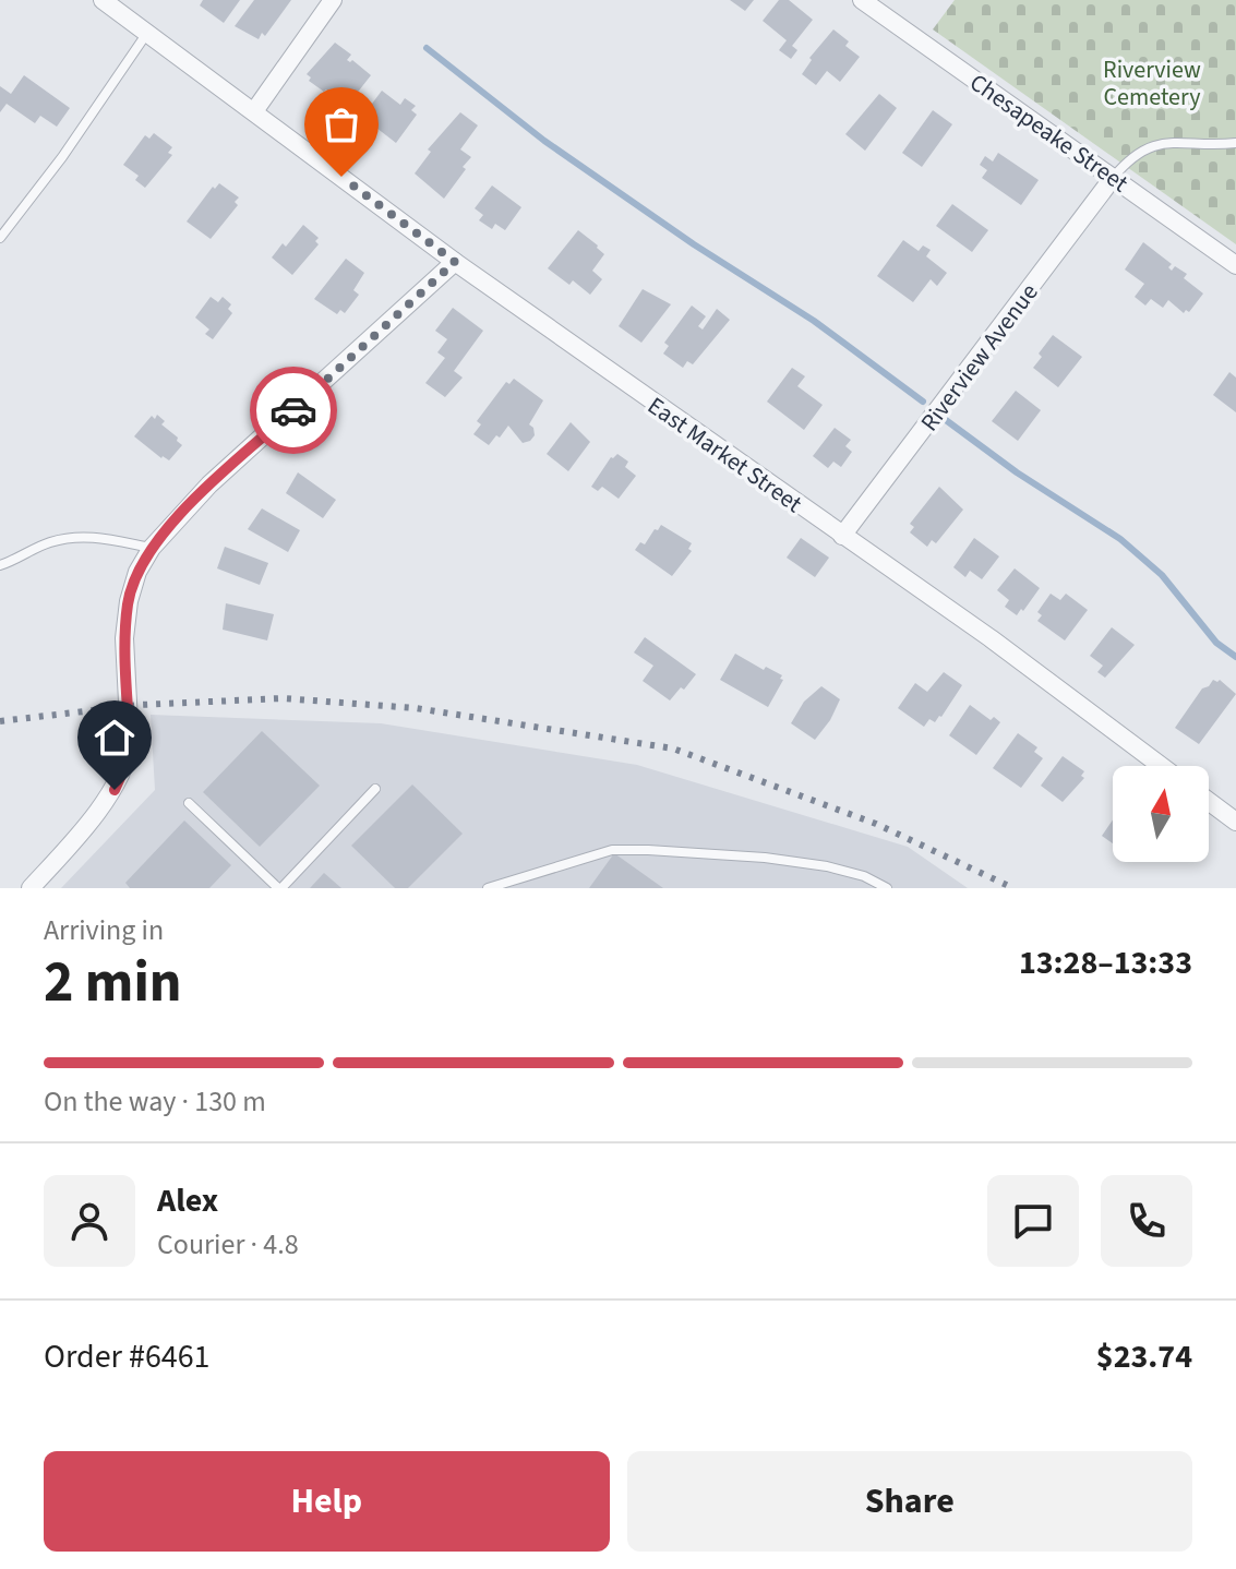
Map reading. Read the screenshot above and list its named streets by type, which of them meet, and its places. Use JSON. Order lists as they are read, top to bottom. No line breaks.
{"streets":{"street":["Chesapeake Street","Riverview Avenue","East Market Street"]},"crossings":[["Chesapeake Street","Riverview Avenue"],["Riverview Avenue","East Market Street"]],"parks":["Riverview Cemetery"],"north":"top","page":{"heading":["2 min","Arriving in","13:28–13:33"],"panel":["Alex","Courier · 4.8","Order #6461","$23.74"],"bar":"On the way · 130 m","buttons":["Help","Share"]}}
